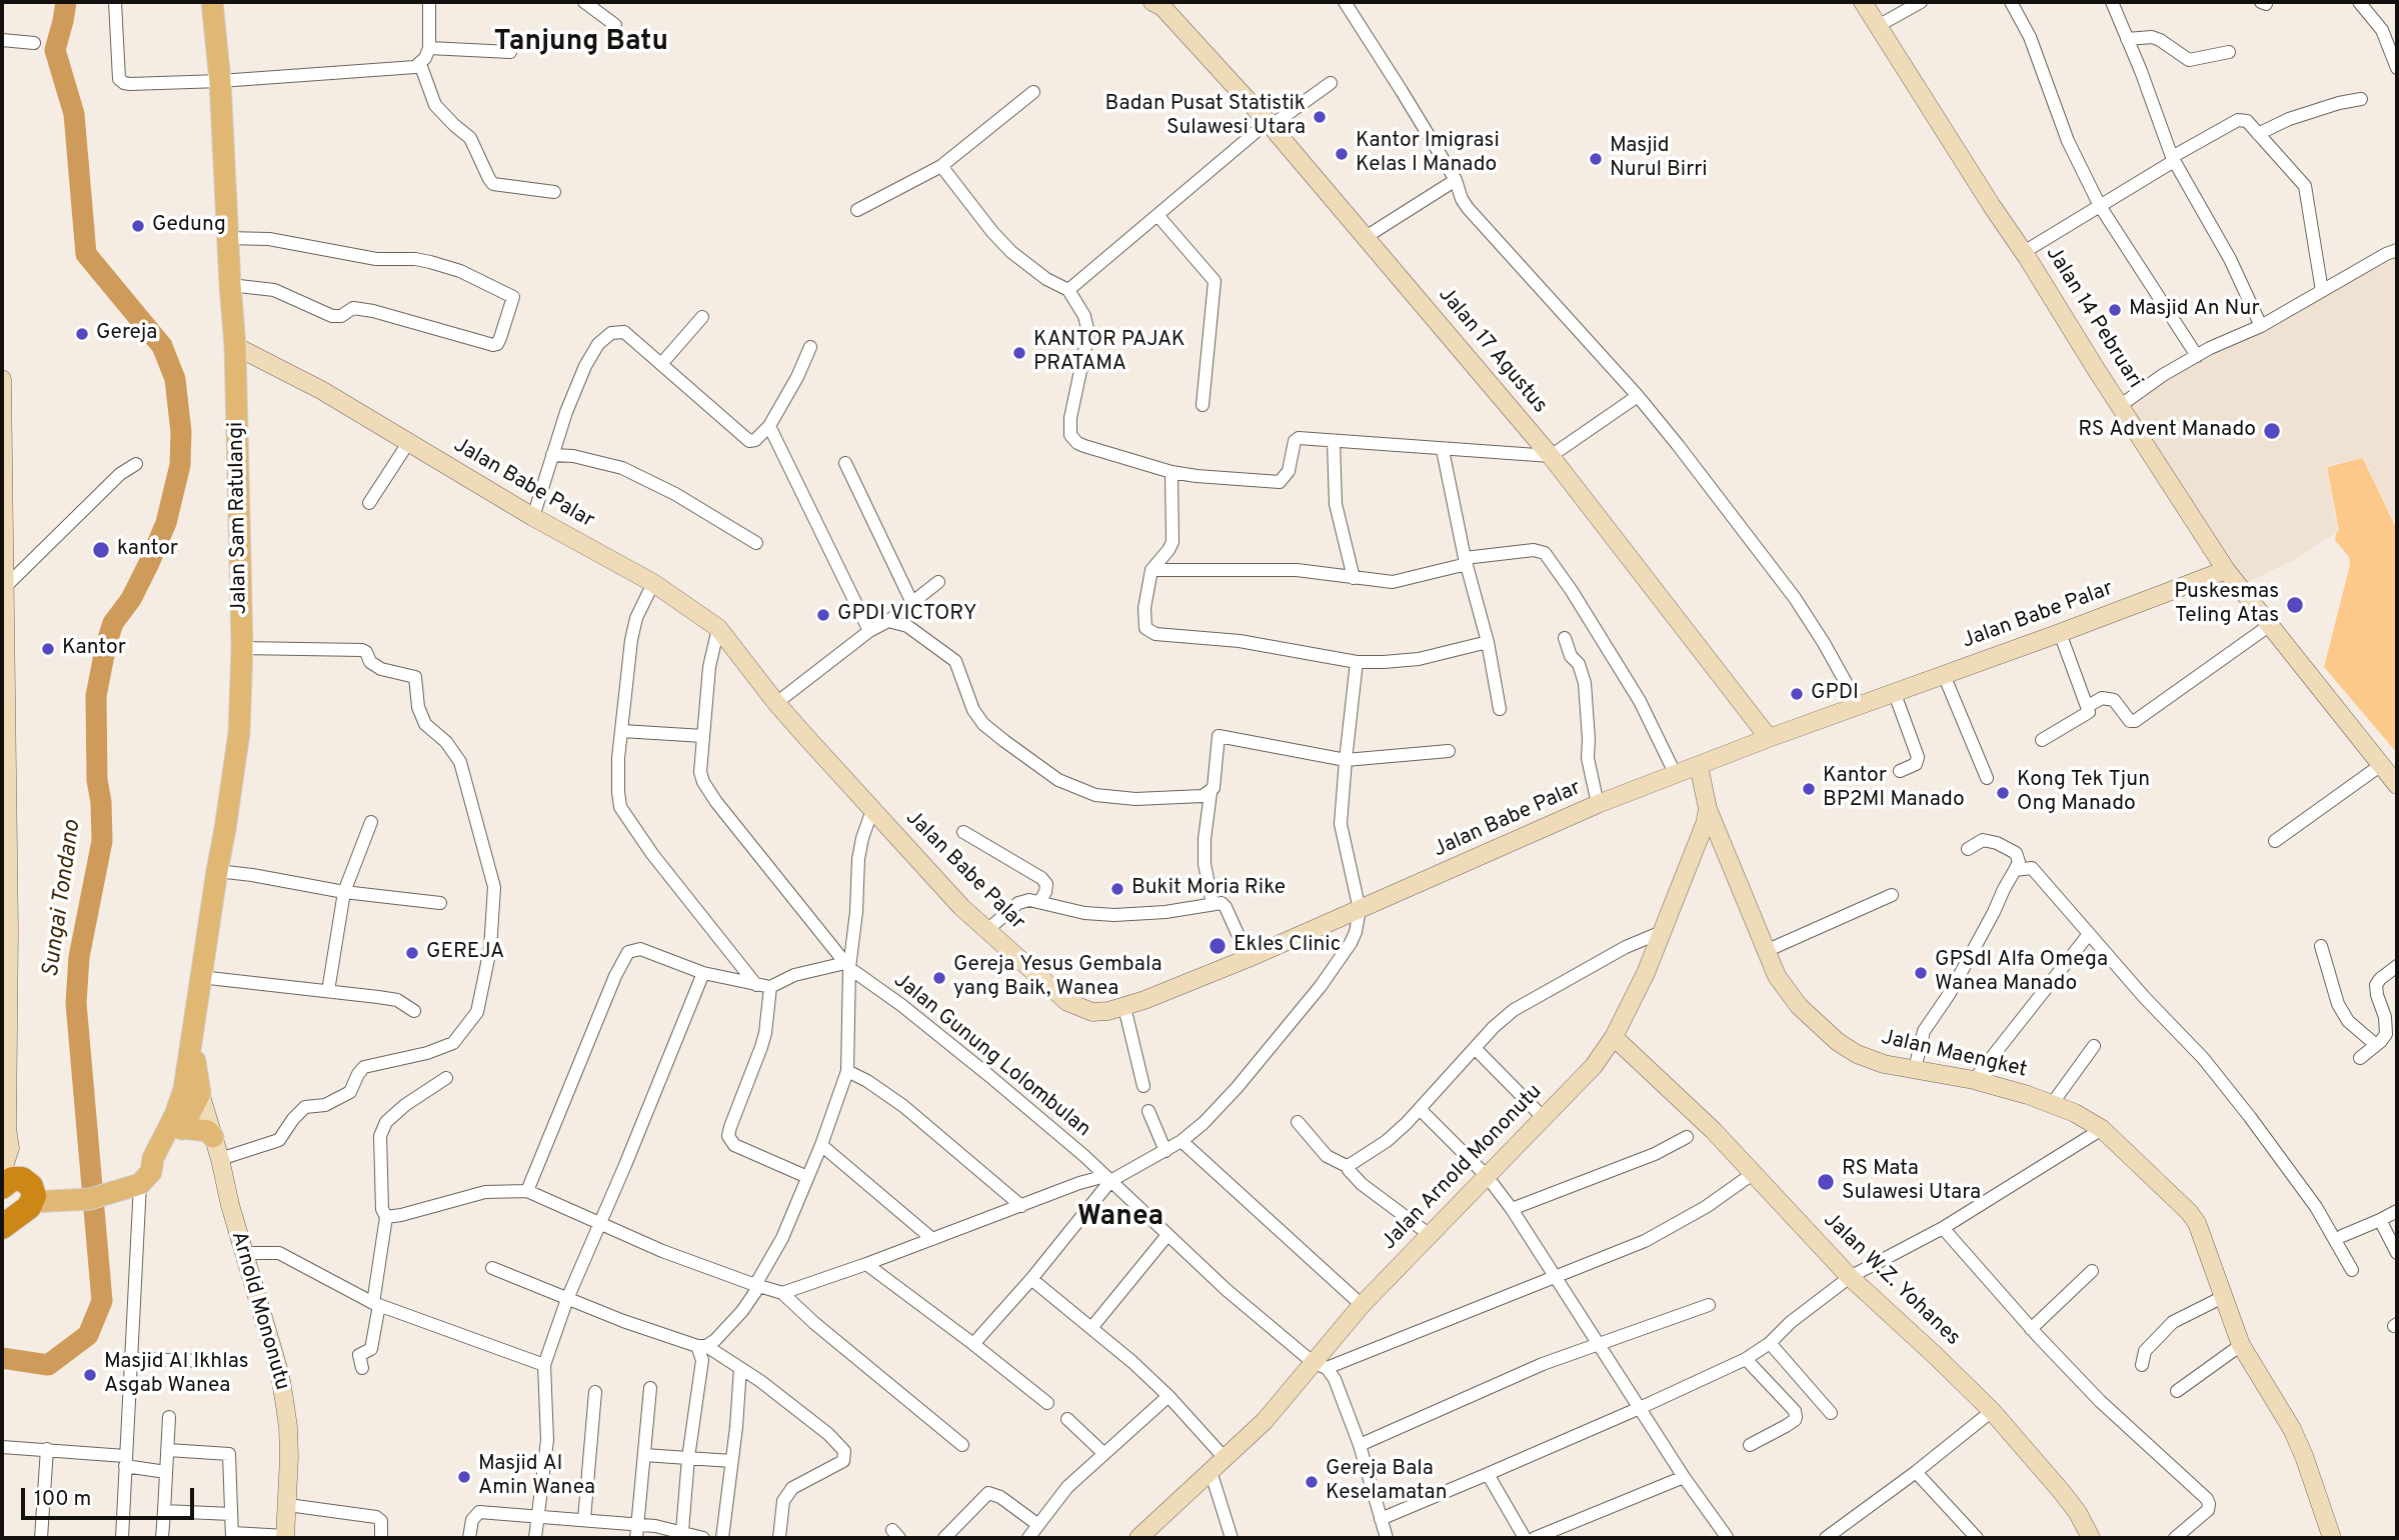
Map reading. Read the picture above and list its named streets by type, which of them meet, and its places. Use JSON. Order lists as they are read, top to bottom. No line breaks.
{"streets":{"main road":["Jalan Sam Ratulangi"],"street":["Jalan 14 Pebruari","Jalan 17 Agustus","Jalan Babe Palar","Jalan Maengket","Jalan Gunung Lolombulan","Jalan Arnold Mononutu","Jalan W.Z. Yohanes","Arnold Mononutu"]},"crossings":[["Jalan 14 Pebruari","Jalan Babe Palar"],["Jalan 17 Agustus","Jalan Babe Palar"],["Jalan Babe Palar","Jalan Sam Ratulangi"],["Jalan Babe Palar","Jalan Gunung Lolombulan"],["Jalan Babe Palar","Jalan Arnold Mononutu"],["Jalan Sam Ratulangi","Arnold Mononutu"],["Jalan Maengket","Jalan Arnold Mononutu"],["Jalan Gunung Lolombulan","Jalan Arnold Mononutu"],["Jalan Arnold Mononutu","Jalan W.Z. Yohanes"]],"districts":["Tanjung Batu","Wanea"],"water":["Sungai Tondano"],"places":["Badan Pusat Statistik Sulawesi Utara","Kantor Imigrasi Kelas I Manado","Masjid Nurul Birri","Gedung","Masjid An Nur","Gereja","KANTOR PAJAK PRATAMA","RS Advent Manado","kantor","Puskesmas Teling Atas","GPDI VICTORY","Kantor","GPDI","Kantor BP2MI Manado","Kong Tek Tjun Ong Manado","Bukit Moria Rike","Ekles Clinic","GEREJA","GPSdI Alfa Omega Wanea Manado","Gereja Yesus Gembala yang Baik, Wanea","RS Mata Sulawesi Utara","Masjid Al Ikhlas Asgab Wanea","Masjid Al Amin Wanea","Gereja Bala Keselamatan"],"scale_bar":"100 m"}
